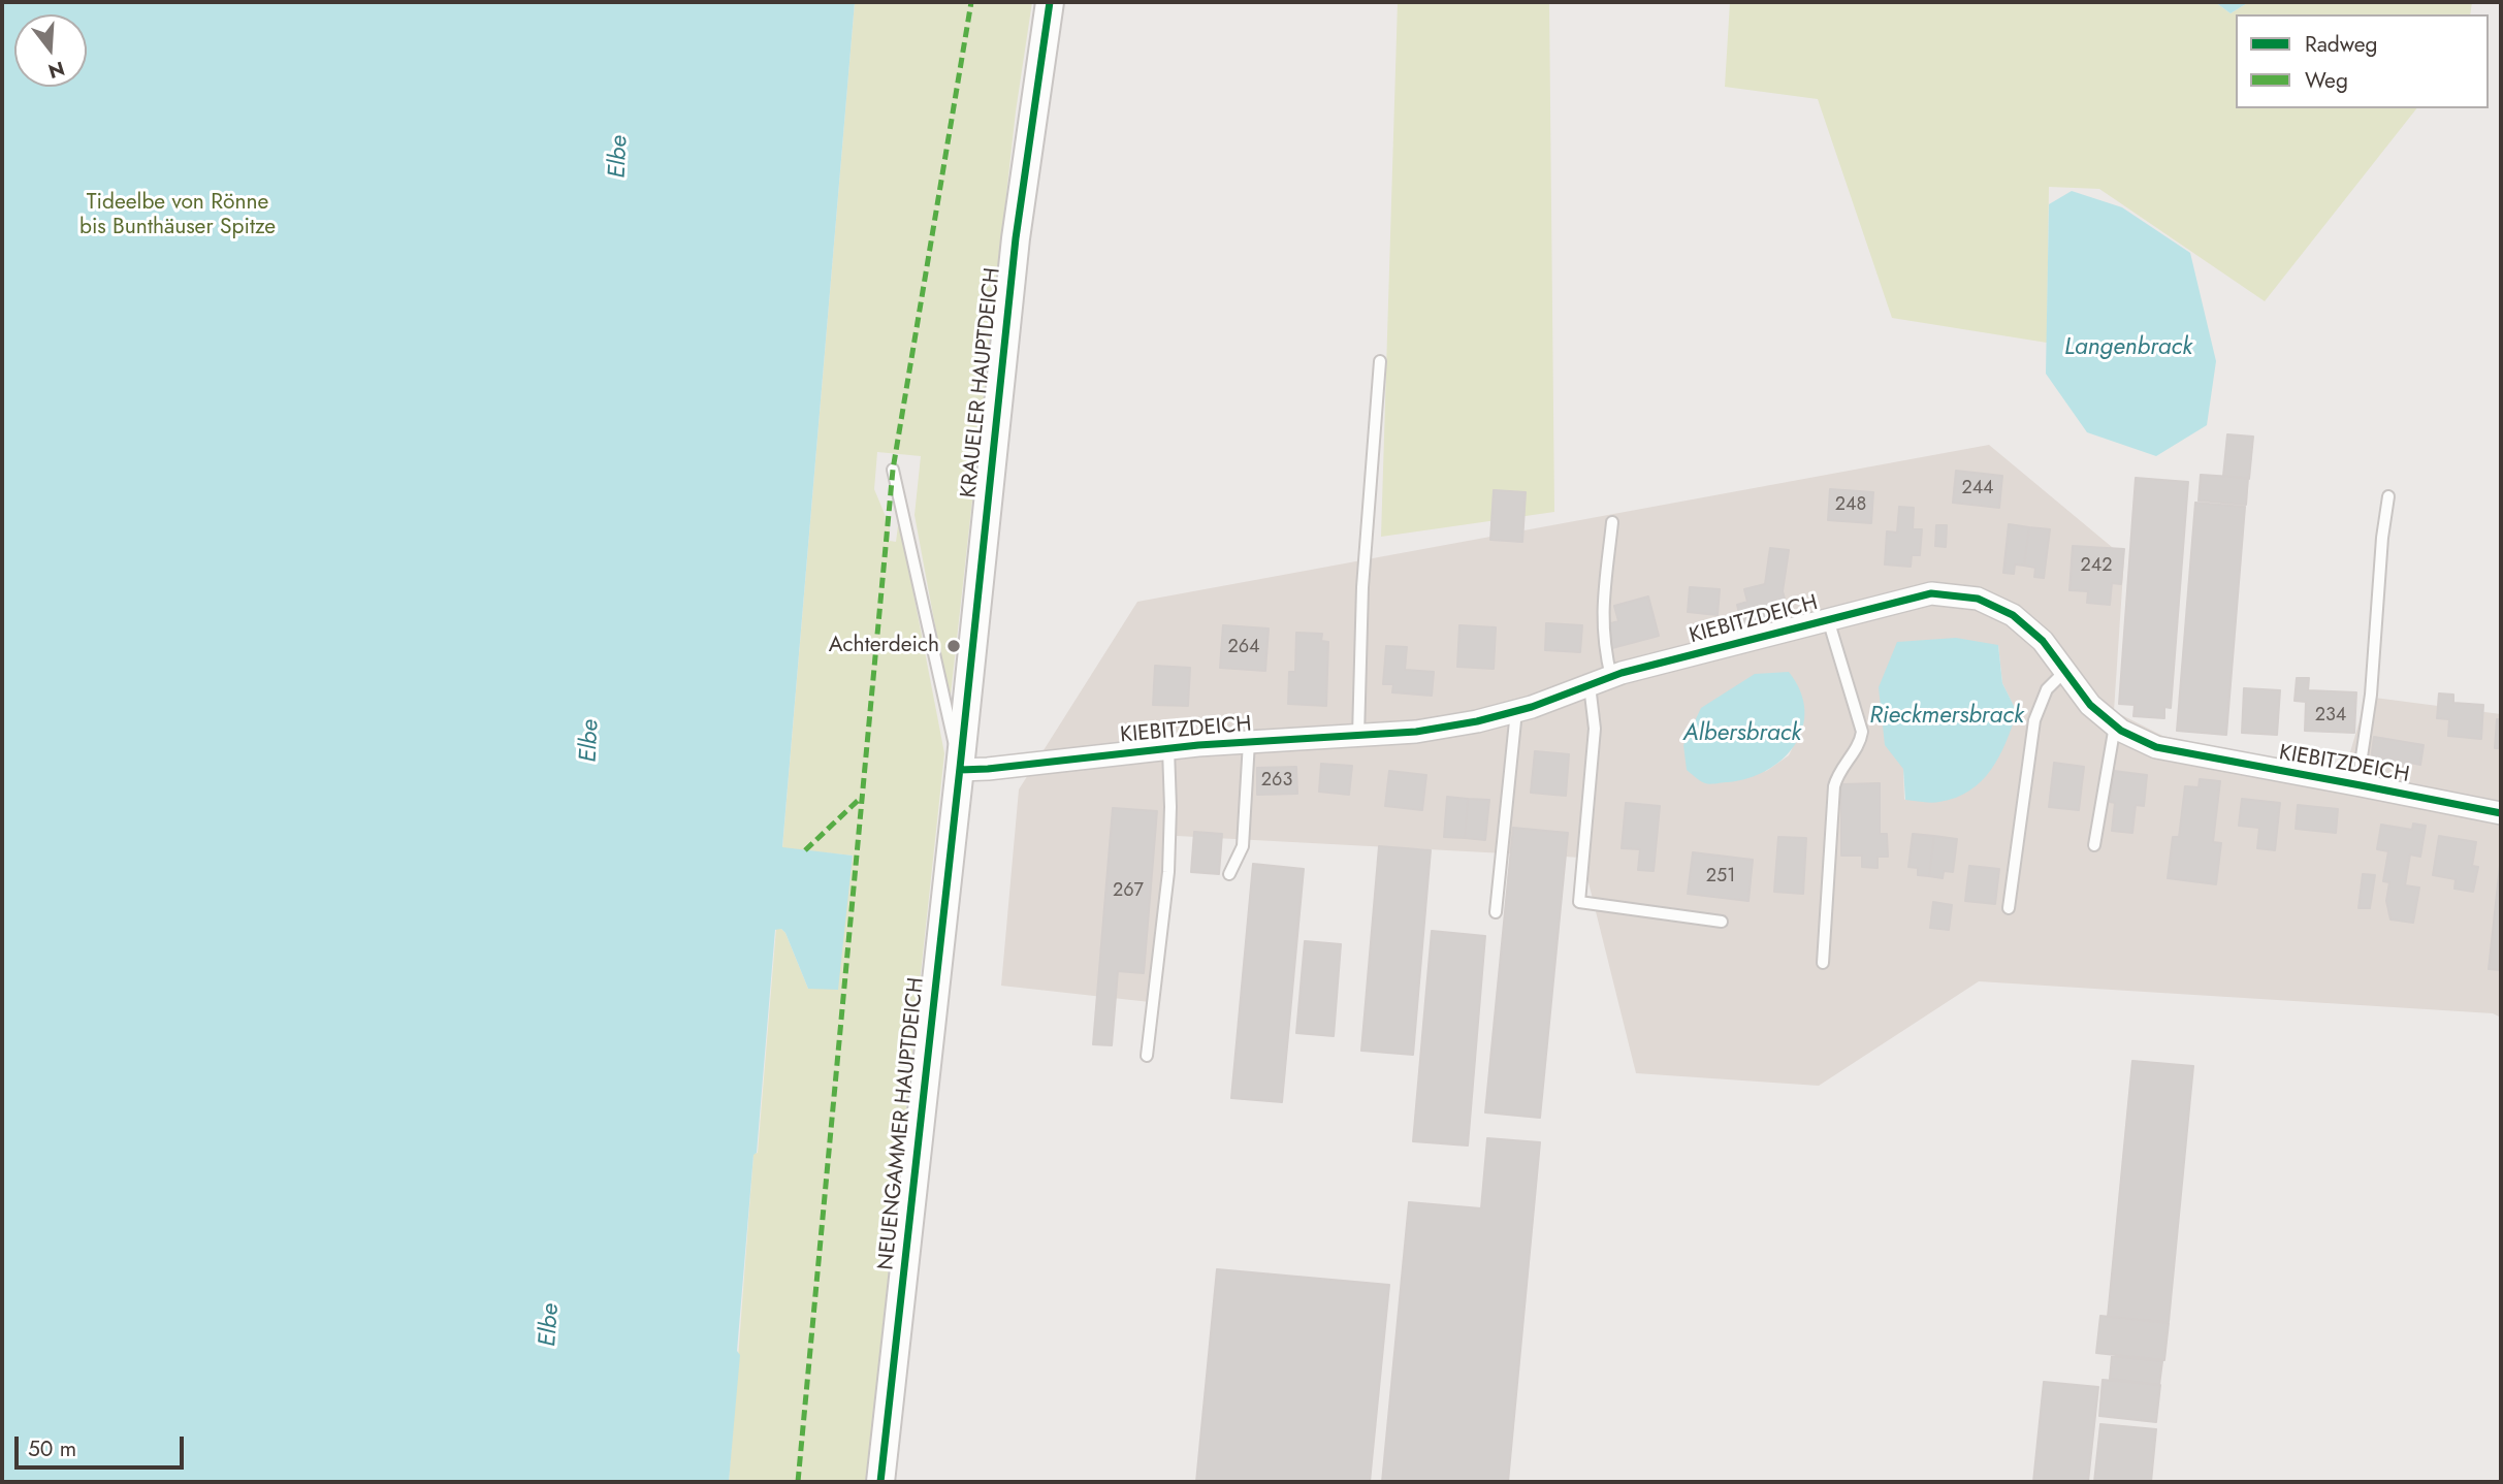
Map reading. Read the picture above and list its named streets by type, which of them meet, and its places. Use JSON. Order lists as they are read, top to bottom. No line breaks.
{"streets":{"street":["KRAUELER HAUPTDEICH","KIEBITZDEICH","NEUENGAMMER HAUPTDEICH"]},"crossings":[["KRAUELER HAUPTDEICH","KIEBITZDEICH"],["KRAUELER HAUPTDEICH","NEUENGAMMER HAUPTDEICH"],["KIEBITZDEICH","NEUENGAMMER HAUPTDEICH"]],"water":["Elbe","Langenbrack","Rieckmersbrack","Albersbrack"],"parks":["Tideelbe von Rönne bis Bunthäuser Spitze"],"places":["Achterdeich"],"house_numbers":["244","248","242","264","234","263","251","267"],"legend":["Radweg","Weg"],"scale_bar":"50 m","north":"bottom"}
